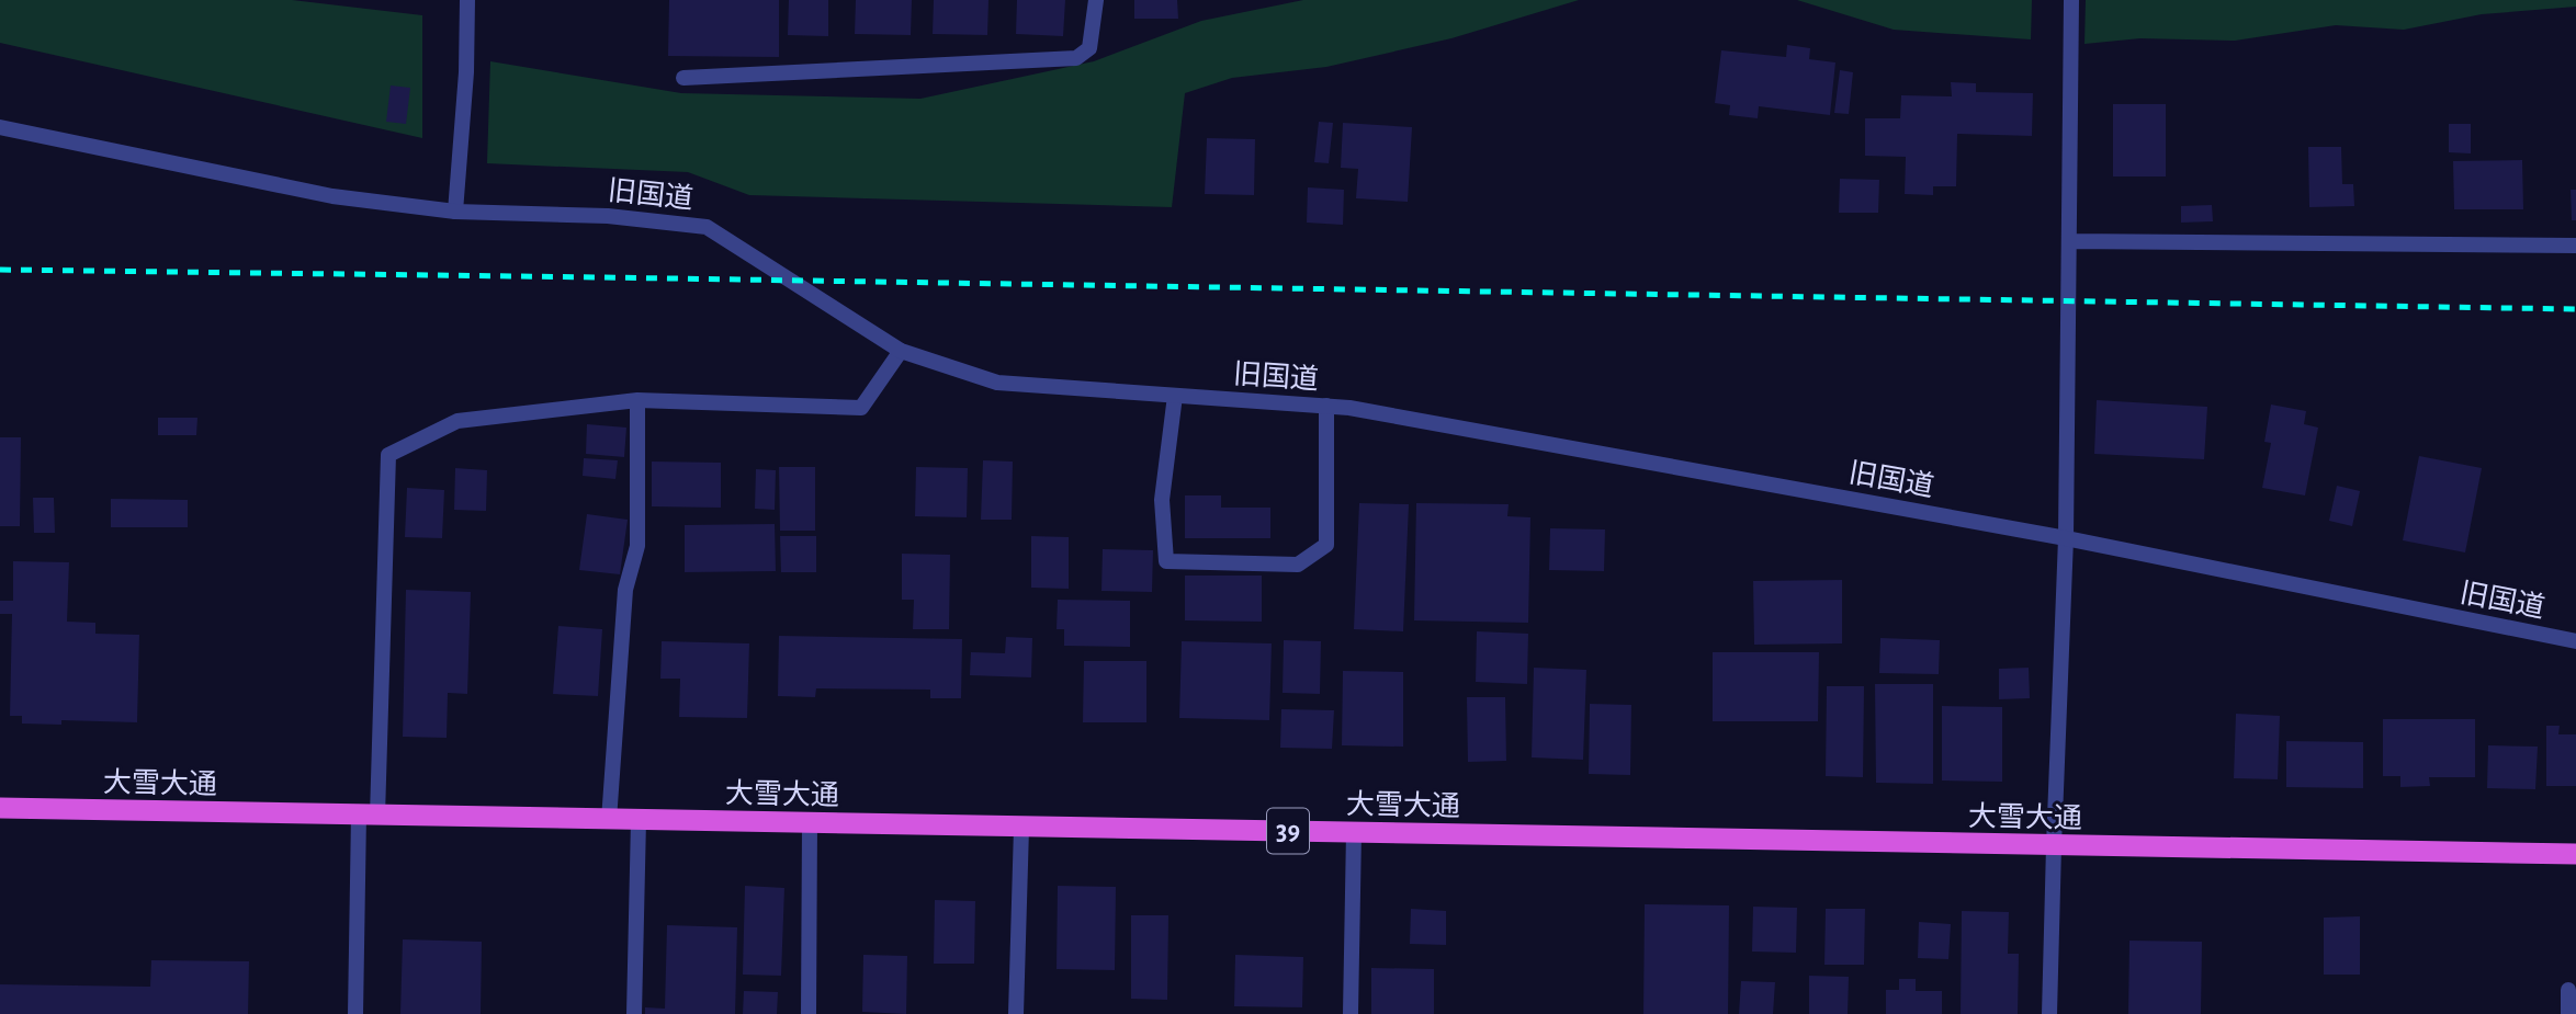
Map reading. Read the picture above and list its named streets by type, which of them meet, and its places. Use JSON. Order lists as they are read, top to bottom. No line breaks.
{"streets":{"highway":["大雪大通","39"],"street":["旧国道"]}}
